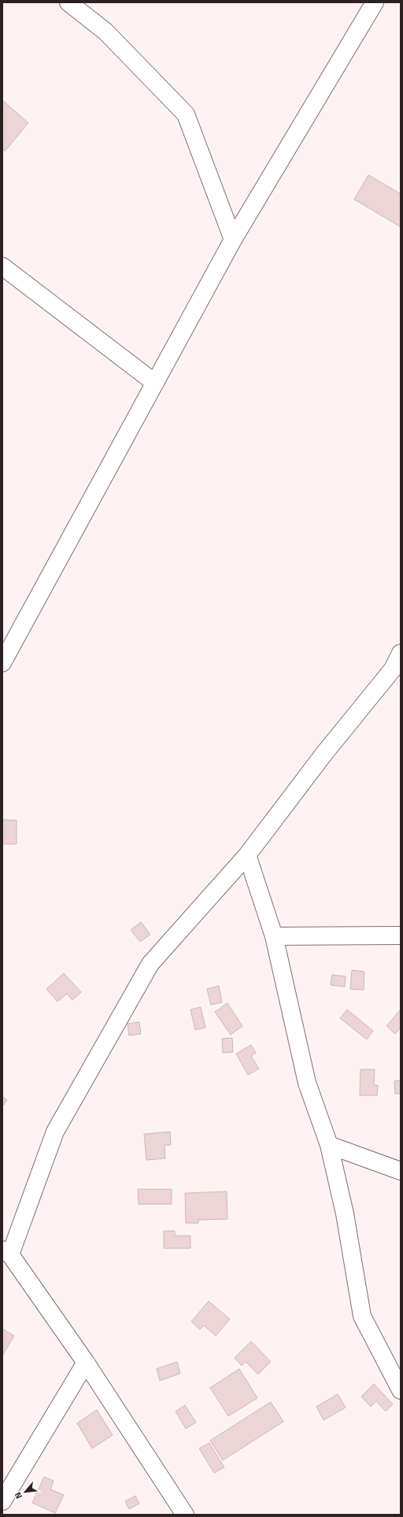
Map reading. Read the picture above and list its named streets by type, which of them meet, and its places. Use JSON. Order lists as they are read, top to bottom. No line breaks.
{"north":"bottom left"}
